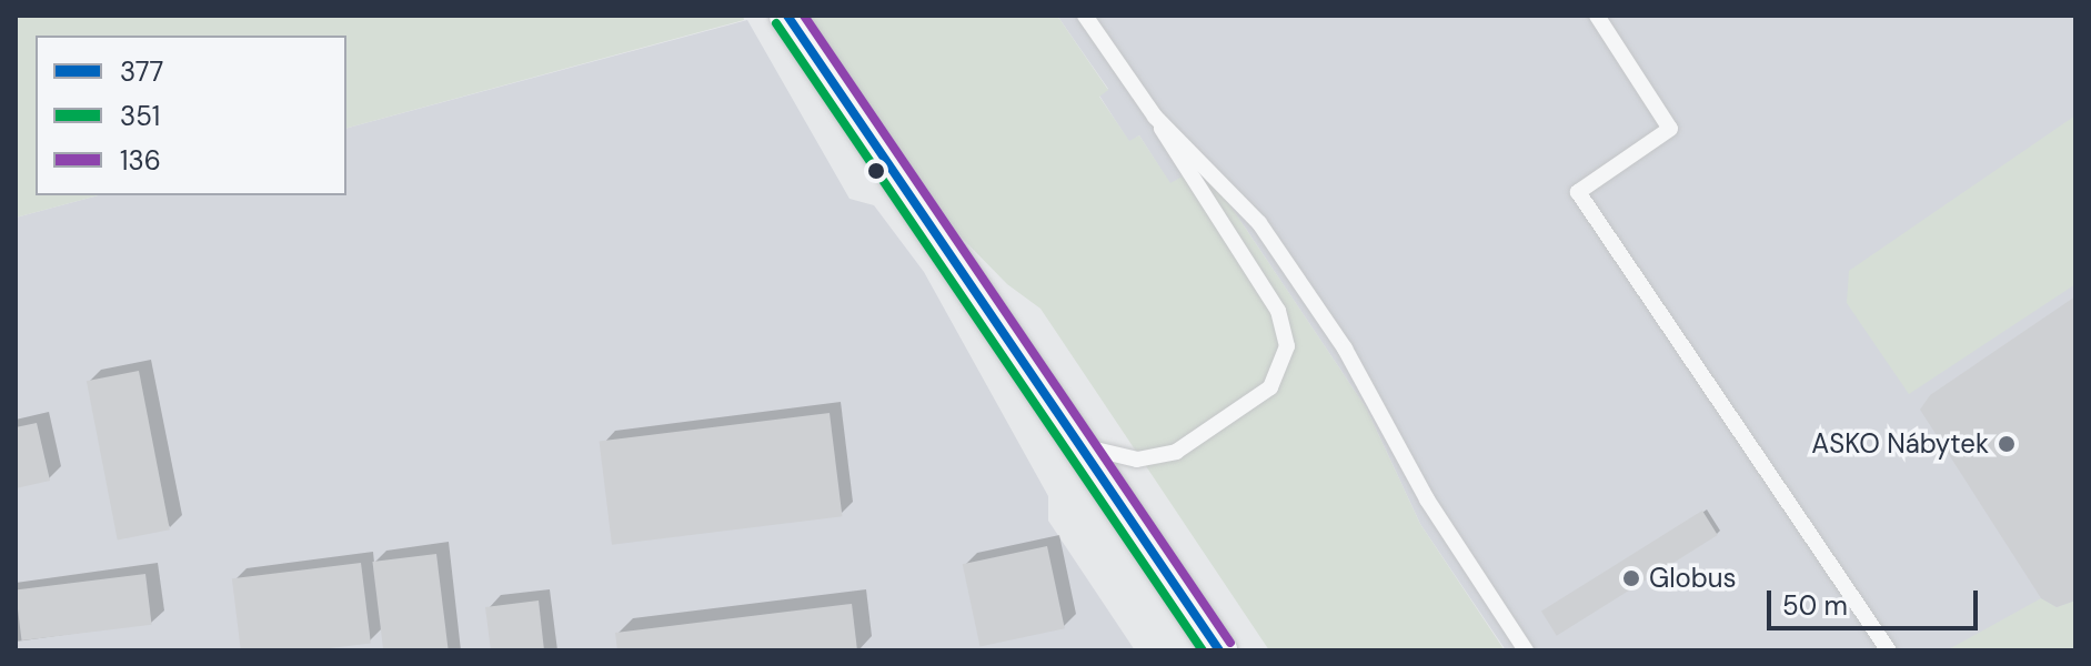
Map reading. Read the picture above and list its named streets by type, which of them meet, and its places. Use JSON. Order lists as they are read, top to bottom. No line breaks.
{"places":["ASKO Nábytek","Globus"],"lines":["transit line 377","transit line 136","transit line 351"],"legend":["377","351","136"],"scale_bar":"50 m"}
